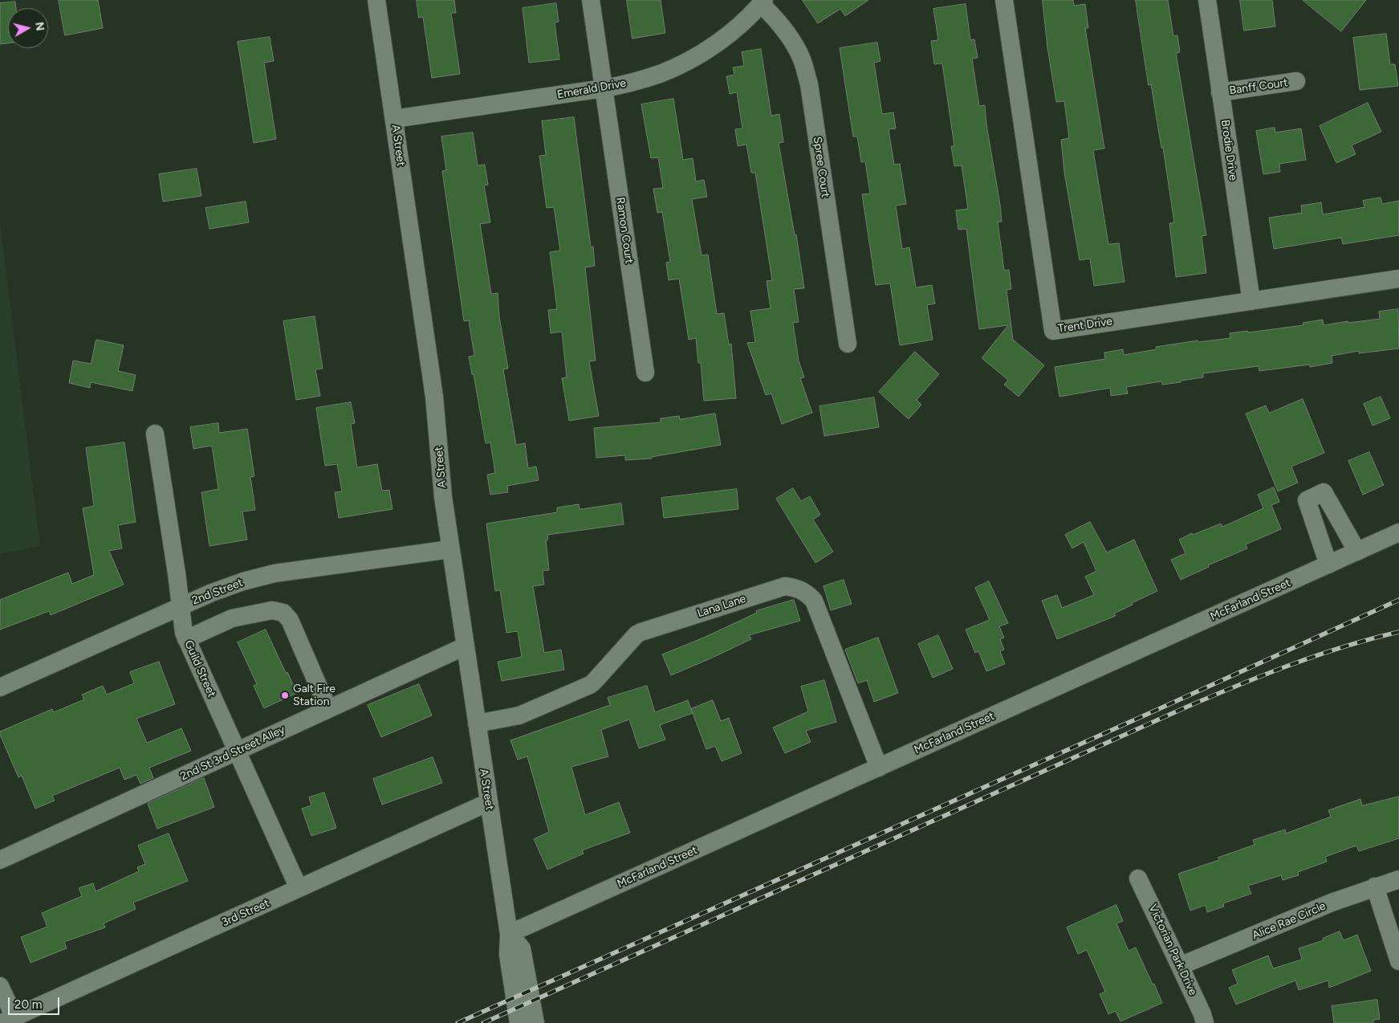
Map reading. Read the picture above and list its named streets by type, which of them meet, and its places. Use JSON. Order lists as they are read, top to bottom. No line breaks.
{"streets":{"street":["Banff Court","Emerald Drive","A Street","Brodie Drive","Spree Court","Ramon Court","Trent Drive","2nd Street","McFarland Street","Lana Lane","Guild Street","2nd St 3rd Street Alley","3rd Street","Alice Rae Circle","Victorian Park Drive"]},"crossings":[["Banff Court","Brodie Drive"],["Emerald Drive","A Street"],["Emerald Drive","Spree Court"],["Emerald Drive","Ramon Court"],["A Street","2nd Street"],["A Street","McFarland Street"],["A Street","Lana Lane"],["A Street","2nd St 3rd Street Alley"],["A Street","3rd Street"],["Brodie Drive","Trent Drive"],["2nd Street","Guild Street"],["McFarland Street","Lana Lane"],["Guild Street","2nd St 3rd Street Alley"],["Guild Street","3rd Street"],["Alice Rae Circle","Victorian Park Drive"]],"places":["Galt Fire Station"],"scale_bar":"20 m","north":"right"}
